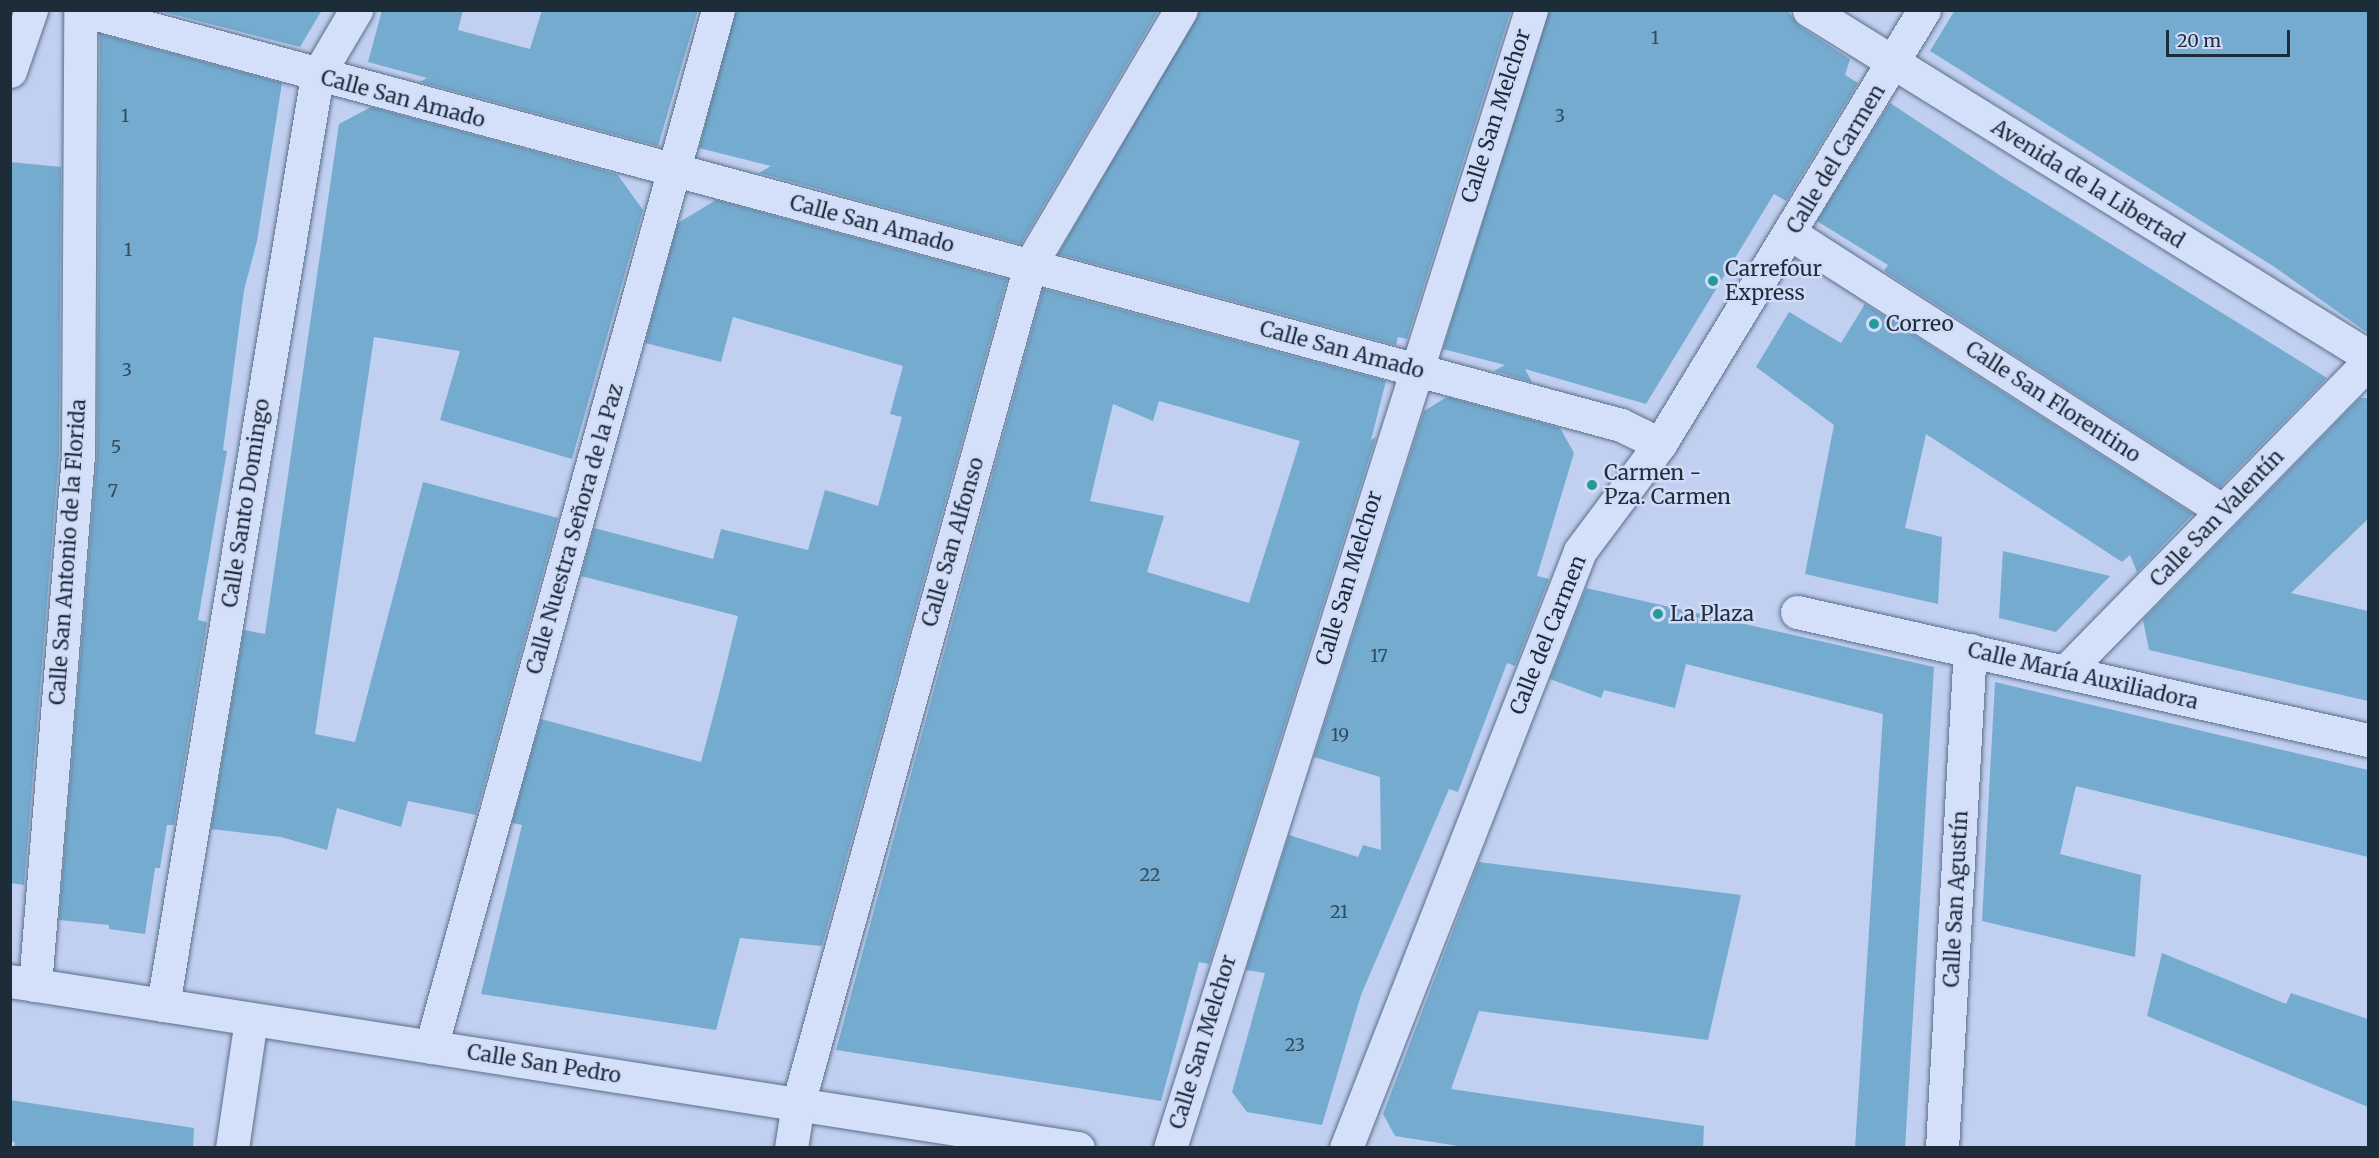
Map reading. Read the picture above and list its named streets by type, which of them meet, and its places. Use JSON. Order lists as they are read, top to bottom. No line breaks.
{"streets":{"street":["Calle San Amado","Calle San Melchor","Calle del Carmen","Avenida de la Libertad","Calle San Florentino","Calle Santo Domingo","Calle San Valentín","Calle Nuestra Señora de la Paz","Calle San Alfonso","Calle San Antonio de la Florida","Calle María Auxiliadora","Calle San Agustín","Calle San Pedro"]},"crossings":[["Calle San Amado","Calle San Melchor"],["Calle San Amado","Calle del Carmen"],["Calle San Amado","Calle Santo Domingo"],["Calle San Amado","Calle Nuestra Señora de la Paz"],["Calle San Amado","Calle San Alfonso"],["Calle San Amado","Calle San Antonio de la Florida"],["Calle del Carmen","Avenida de la Libertad"],["Calle del Carmen","Calle San Florentino"],["Calle San Florentino","Calle San Valentín"],["Calle Santo Domingo","Calle San Pedro"],["Calle San Valentín","Calle María Auxiliadora"],["Calle Nuestra Señora de la Paz","Calle San Pedro"],["Calle San Alfonso","Calle San Pedro"],["Calle San Antonio de la Florida","Calle San Pedro"],["Calle María Auxiliadora","Calle San Agustín"]],"places":["Carrefour Express","Correo","Carmen - Pza. Carmen","La Plaza"],"house_numbers":["1","1","3","1","3","5","7","17","19","22","21","23"],"scale_bar":"20 m"}
